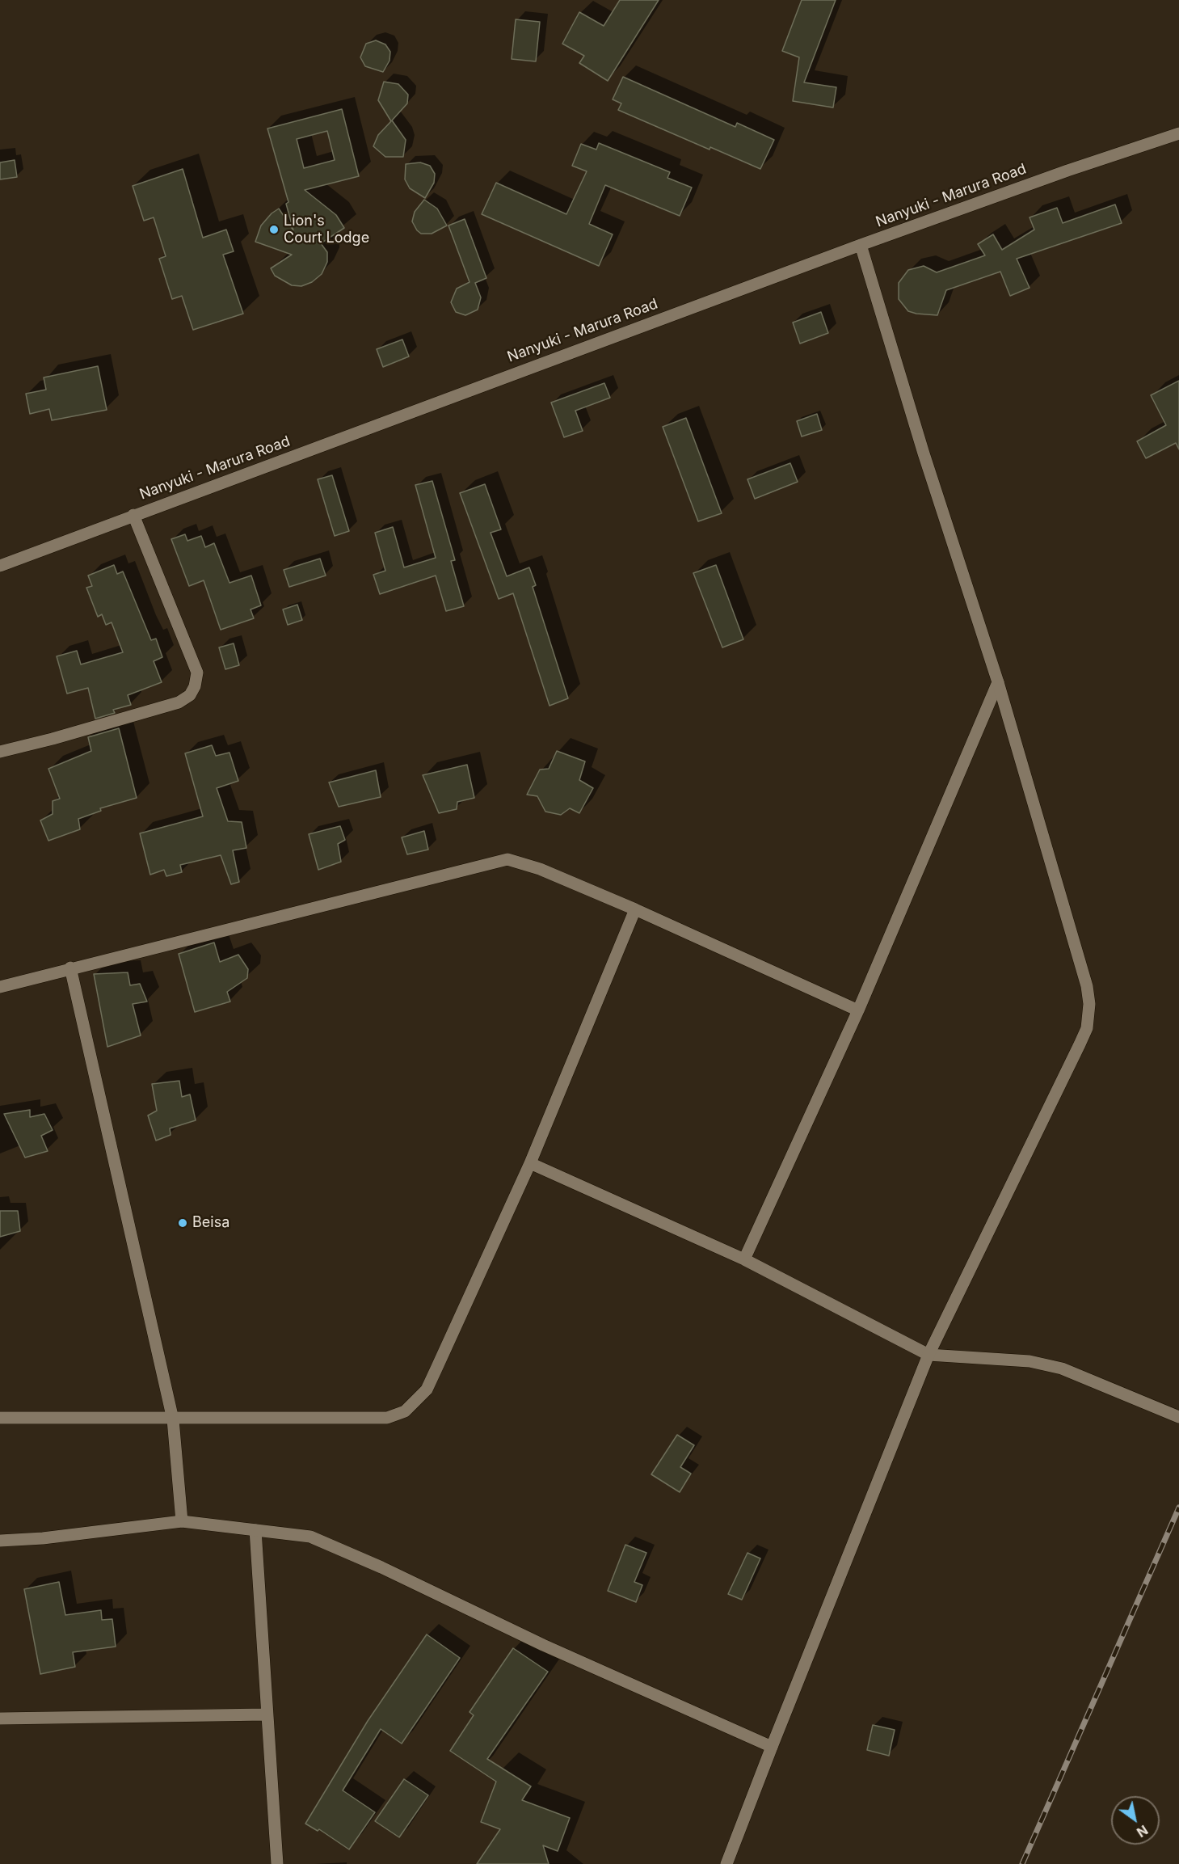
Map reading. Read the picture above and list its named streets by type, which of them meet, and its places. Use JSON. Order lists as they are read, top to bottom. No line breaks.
{"streets":{"street":["Nanyuki - Marura Road"]},"places":["Lion's Court Lodge","Beisa"],"north":"bottom right"}
